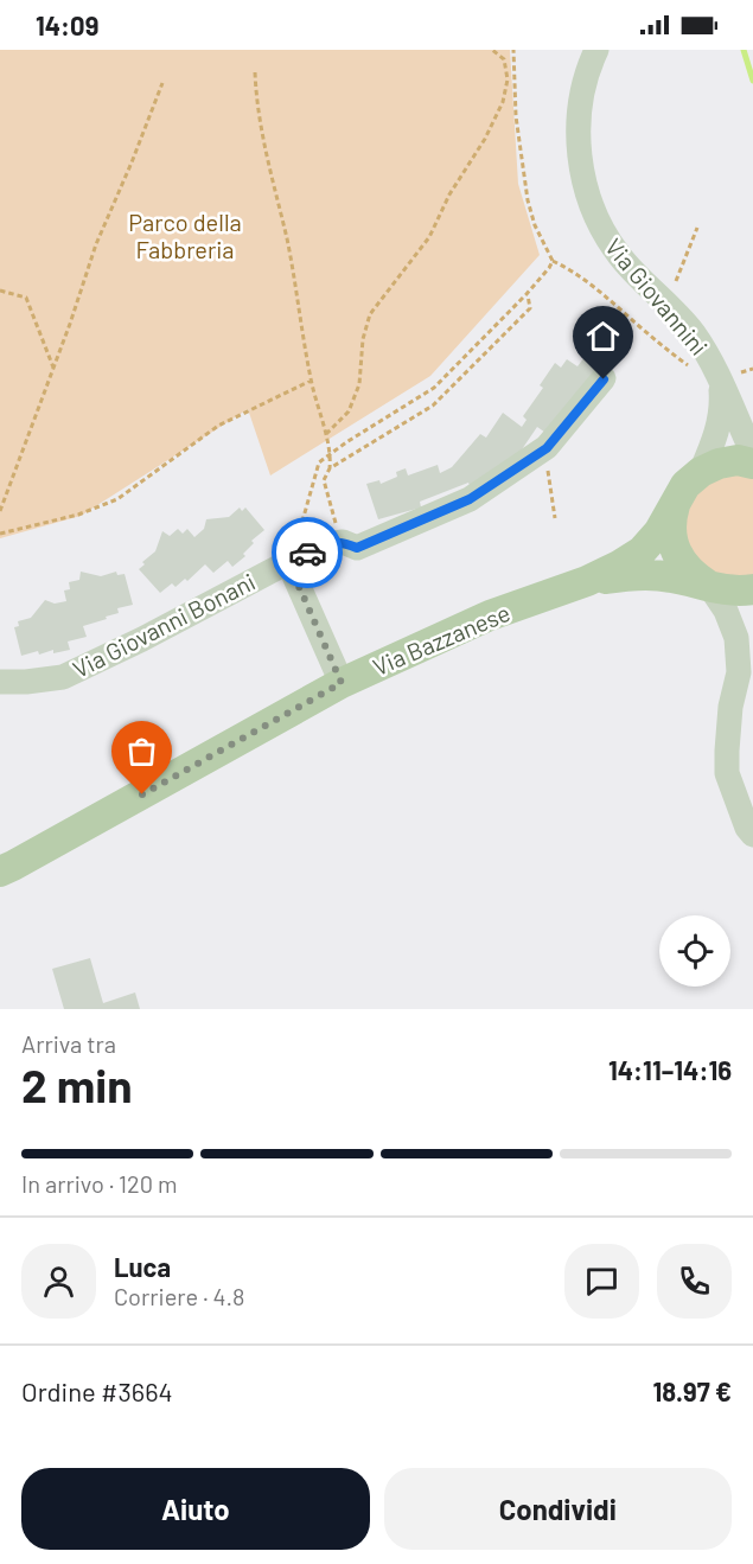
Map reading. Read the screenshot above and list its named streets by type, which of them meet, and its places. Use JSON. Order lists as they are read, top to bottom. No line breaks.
{"streets":{"main road":["Via Bazzanese"],"street":["Via Giovannini","Via Giovanni Bonani"]},"parks":["Parco della Fabbreria"],"page":{"status":"14:09","heading":["2 min","Arriva tra","14:11–14:16"],"panel":["Luca","Corriere · 4.8","Ordine #3664","18.97 €"],"bar":"In arrivo · 120 m","buttons":["Aiuto","Condividi"]}}
